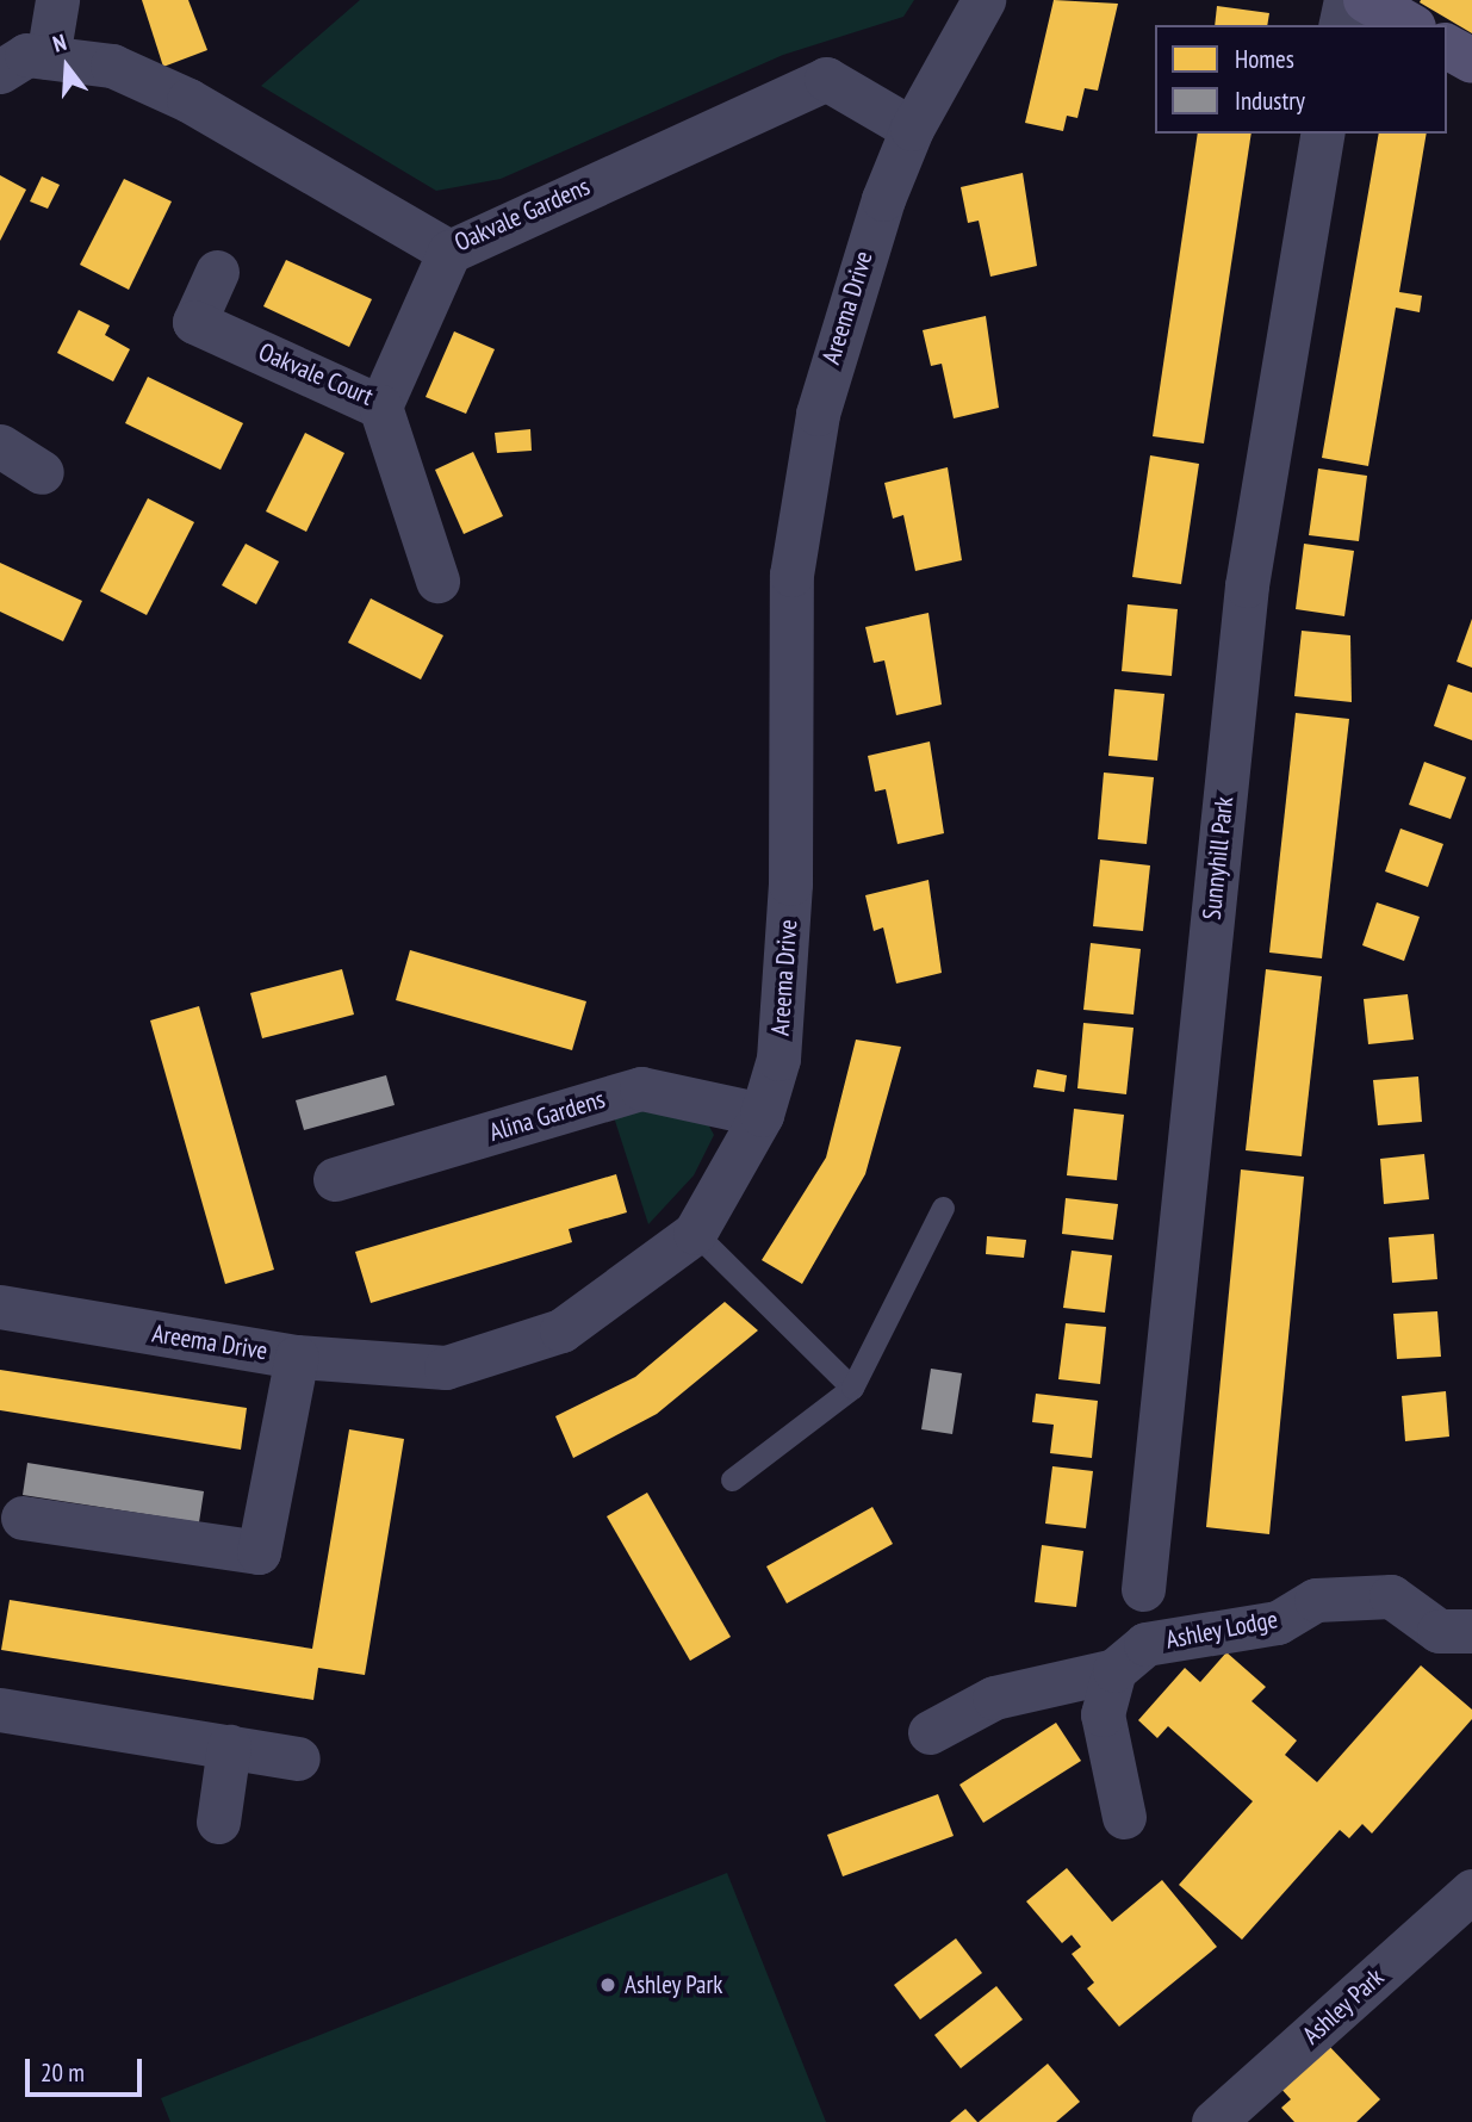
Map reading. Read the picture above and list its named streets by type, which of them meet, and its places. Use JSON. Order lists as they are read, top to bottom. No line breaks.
{"streets":{"street":["Oakvale Gardens","Areema Drive","Oakvale Court","Sunnyhill Park","Alina Gardens","Ashley Lodge","Ashley Park"]},"crossings":[["Oakvale Gardens","Areema Drive"],["Oakvale Gardens","Oakvale Court"],["Areema Drive","Alina Gardens"]],"places":["Ashley Park"],"legend":["Homes","Industry"],"scale_bar":"20 m","north":"top"}
